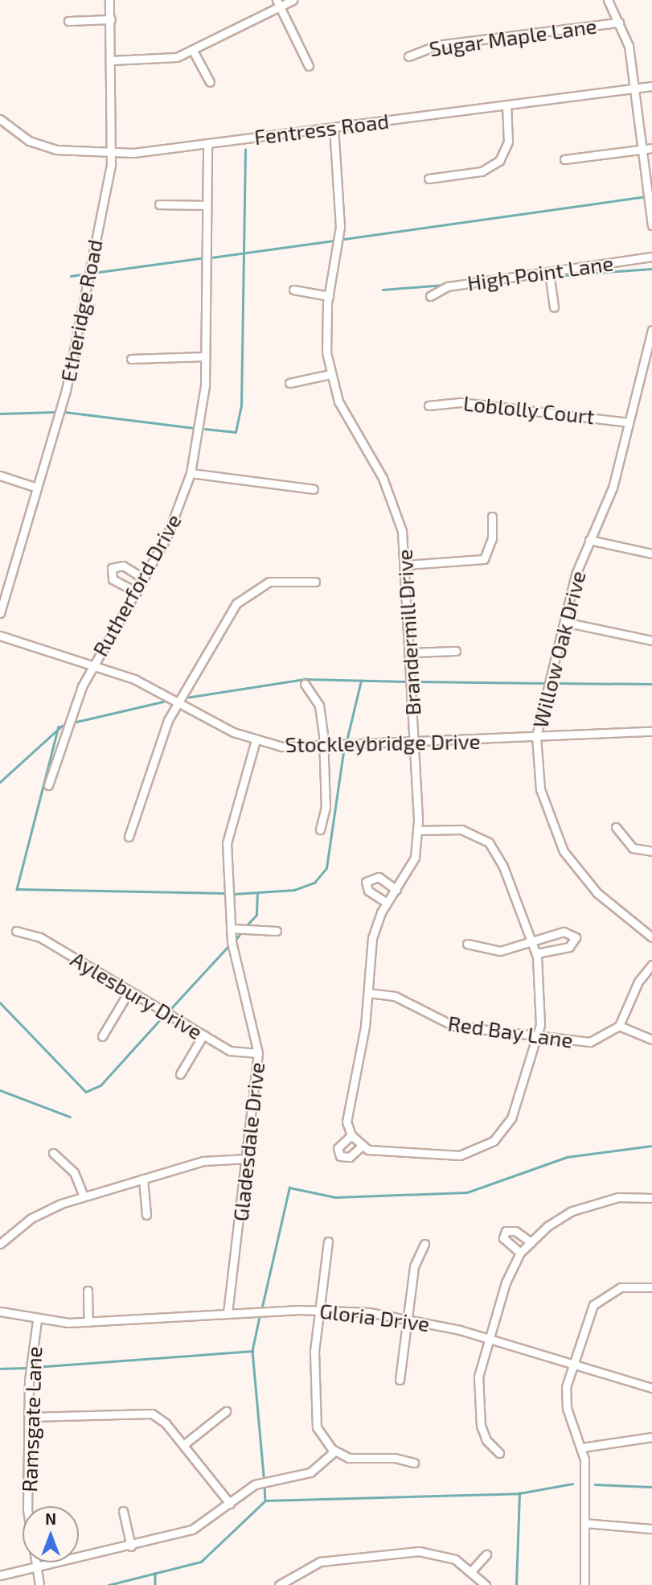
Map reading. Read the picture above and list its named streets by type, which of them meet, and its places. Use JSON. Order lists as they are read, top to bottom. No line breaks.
{"streets":{"street":["Sugar Maple Lane","Fentress Road","High Point Lane","Etheridge Road","Loblolly Court","Rutherford Drive","Brandermill Drive","Willow Oak Drive","Stockleybridge Drive","Aylesbury Drive","Red Bay Lane","Gladesdale Drive","Gloria Drive","Ramsgate Lane"]},"crossings":[["Fentress Road","Etheridge Road"],["Fentress Road","Rutherford Drive"],["Fentress Road","Brandermill Drive"],["Loblolly Court","Willow Oak Drive"],["Rutherford Drive","Stockleybridge Drive"],["Brandermill Drive","Stockleybridge Drive"],["Brandermill Drive","Red Bay Lane"],["Willow Oak Drive","Stockleybridge Drive"],["Stockleybridge Drive","Gladesdale Drive"],["Aylesbury Drive","Gladesdale Drive"],["Gladesdale Drive","Gloria Drive"],["Gloria Drive","Ramsgate Lane"]],"north":"top"}
